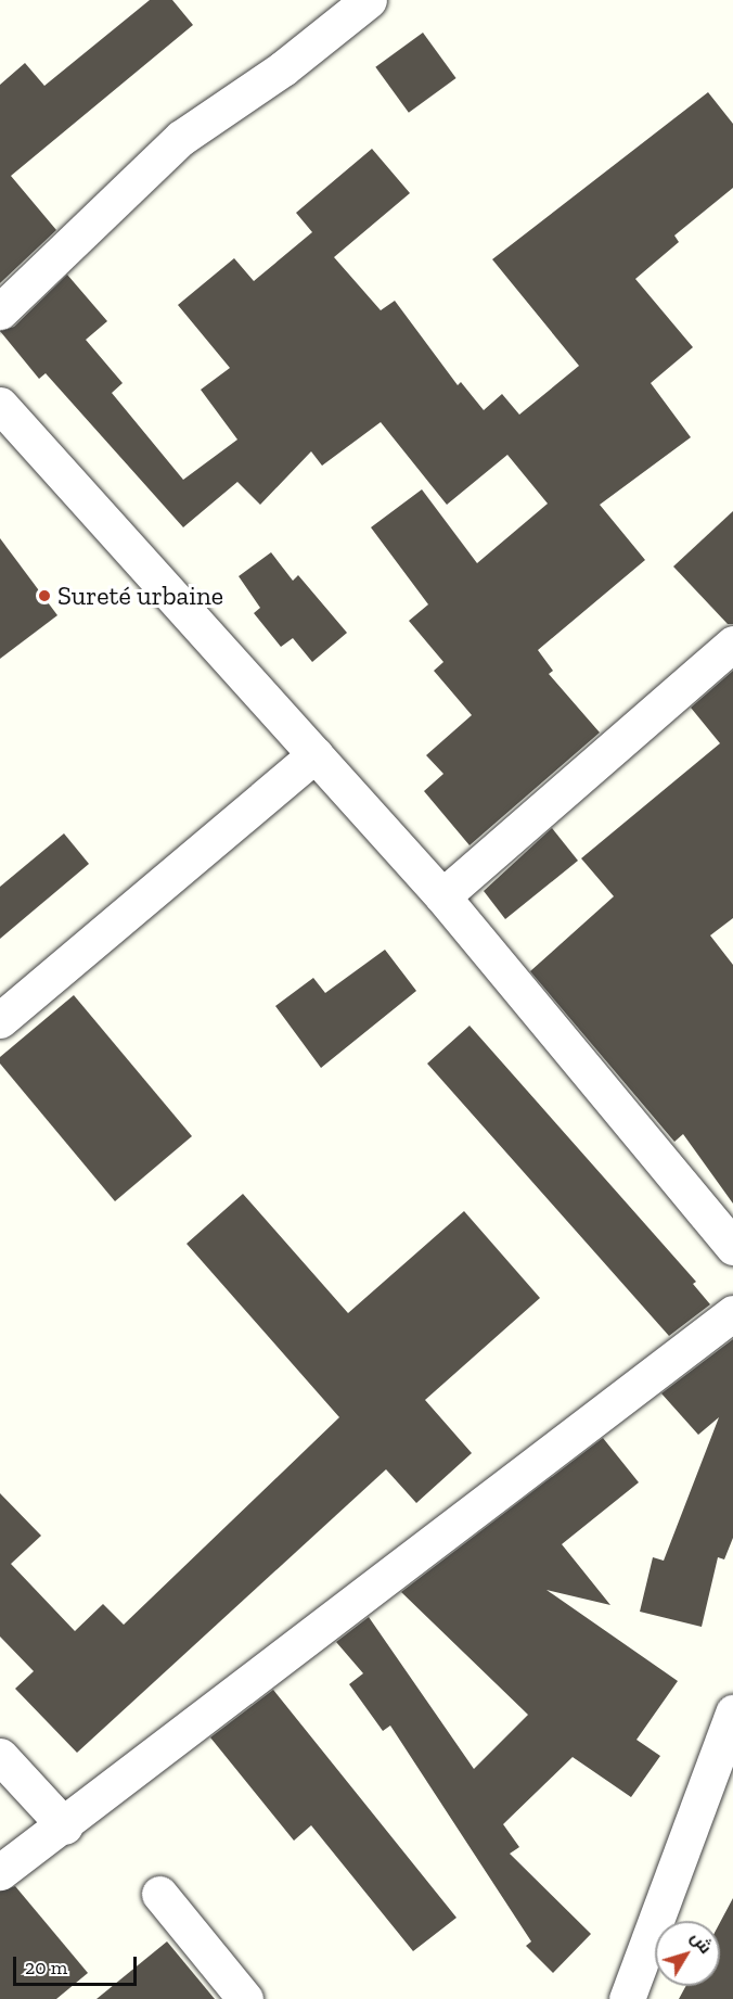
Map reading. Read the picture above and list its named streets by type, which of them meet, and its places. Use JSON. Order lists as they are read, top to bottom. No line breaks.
{"places":["Sureté urbaine"],"scale_bar":"20 m","north":"top right"}
